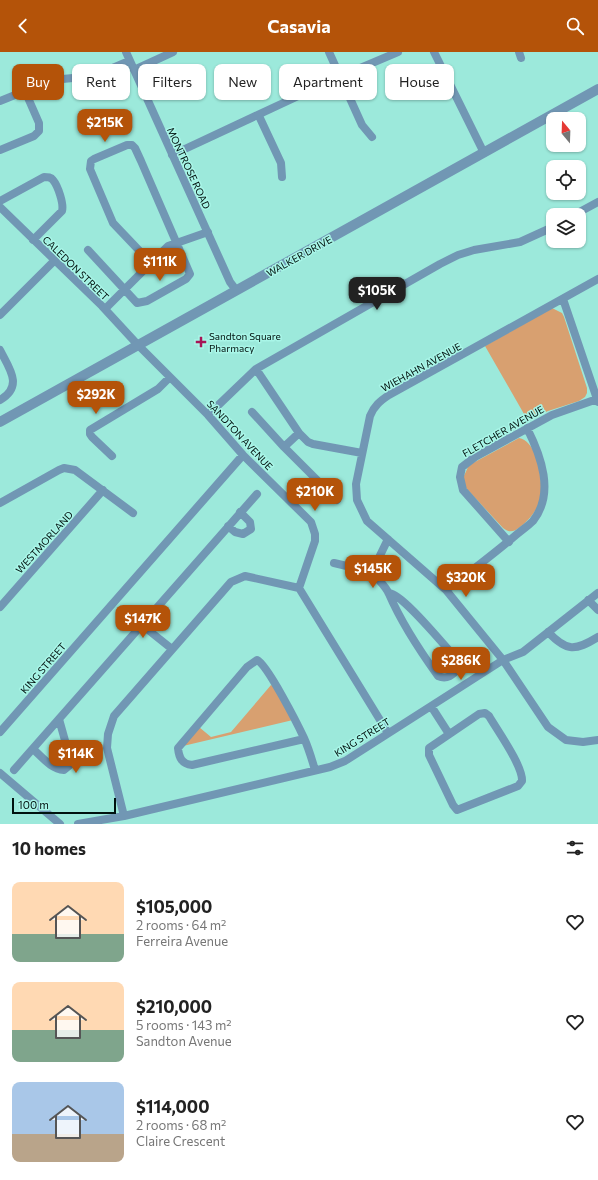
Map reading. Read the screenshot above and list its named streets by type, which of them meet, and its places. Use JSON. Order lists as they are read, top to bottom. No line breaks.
{"streets":{"street":["MONTROSE ROAD","WALKER DRIVE","CALEDON STREET","WIEHAHN AVENUE","FLETCHER AVENUE","SANDTON AVENUE","WESTMORLAND","KING STREET"]},"crossings":[["MONTROSE ROAD","WALKER DRIVE"],["WALKER DRIVE","CALEDON STREET"],["WALKER DRIVE","SANDTON AVENUE"],["CALEDON STREET","SANDTON AVENUE"],["WIEHAHN AVENUE","KING STREET"],["SANDTON AVENUE","KING STREET"]],"places":{"health":["Sandton Square Pharmacy"]},"scale_bar":"100 m","north":"top","page":{"header":"Casavia","chip":["Buy","Rent","Filters","New","Apartment","House"],"price":["$215K","$111K","$105K","$292K","$210K","$145K","$320K","$147K","$286K","$114K"],"scale":"100 m","heading":"10 homes","list":[{"name":"$105,000","note":"2 rooms · 64 m² · Ferreira Avenue"},{"name":"$210,000","note":"5 rooms · 143 m² · Sandton Avenue"},{"name":"$114,000","note":"2 rooms · 68 m² · Claire Crescent"}]}}
